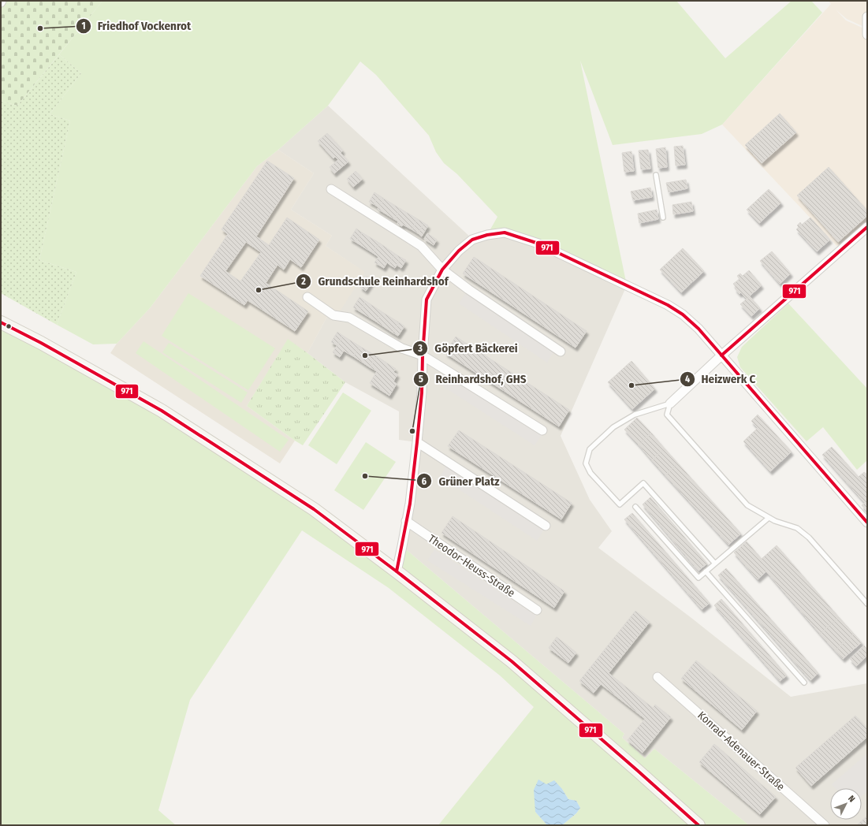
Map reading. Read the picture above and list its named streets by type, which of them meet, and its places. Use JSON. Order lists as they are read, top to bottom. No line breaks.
{"streets":{"street":["Theodor-Heuss-Straße","Konrad-Adenauer-Straße"]},"places":["Friedhof Vockenrot","Grundschule Reinhardshof","Göpfert Bäckerei","Heizwerk C","Reinhardshof, GHS","Grüner Platz"],"lines":["transit line 971"],"north":"top right"}
